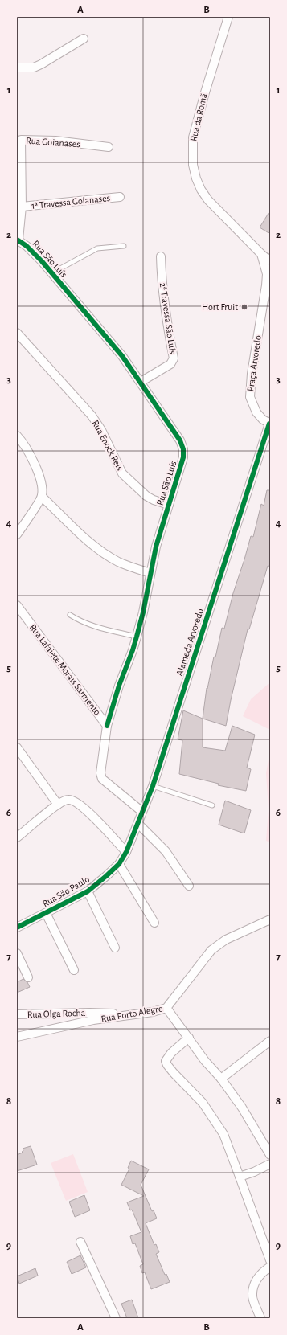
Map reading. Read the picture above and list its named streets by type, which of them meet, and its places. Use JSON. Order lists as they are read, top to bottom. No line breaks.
{"streets":{"street":["Rua da Romã","Rua Goianases","1ª Travessa Goianases","Rua São Luís","2ª Travessa São Luís","Praça Arvoredo","Rua Enock Reis","Alameda Arvoredo","Rua Lafaiete Morais Sarmento","Rua São Paulo","Rua Olga Rocha","Rua Porto Alegre"]},"crossings":[["Rua da Romã","Praça Arvoredo"],["Rua Goianases","1ª Travessa Goianases"],["Rua Goianases","Rua São Luís"],["Rua São Luís","2ª Travessa São Luís"],["Rua São Luís","Rua Enock Reis"],["Rua São Luís","Rua Lafaiete Morais Sarmento"],["Praça Arvoredo","Alameda Arvoredo"],["Alameda Arvoredo","Rua São Paulo"],["Rua Olga Rocha","Rua Porto Alegre"]],"places":["Hort Fruit"],"grid":{"columns":["A","B"],"rows":["1","2","3","4","5","6","7","8","9"]}}
